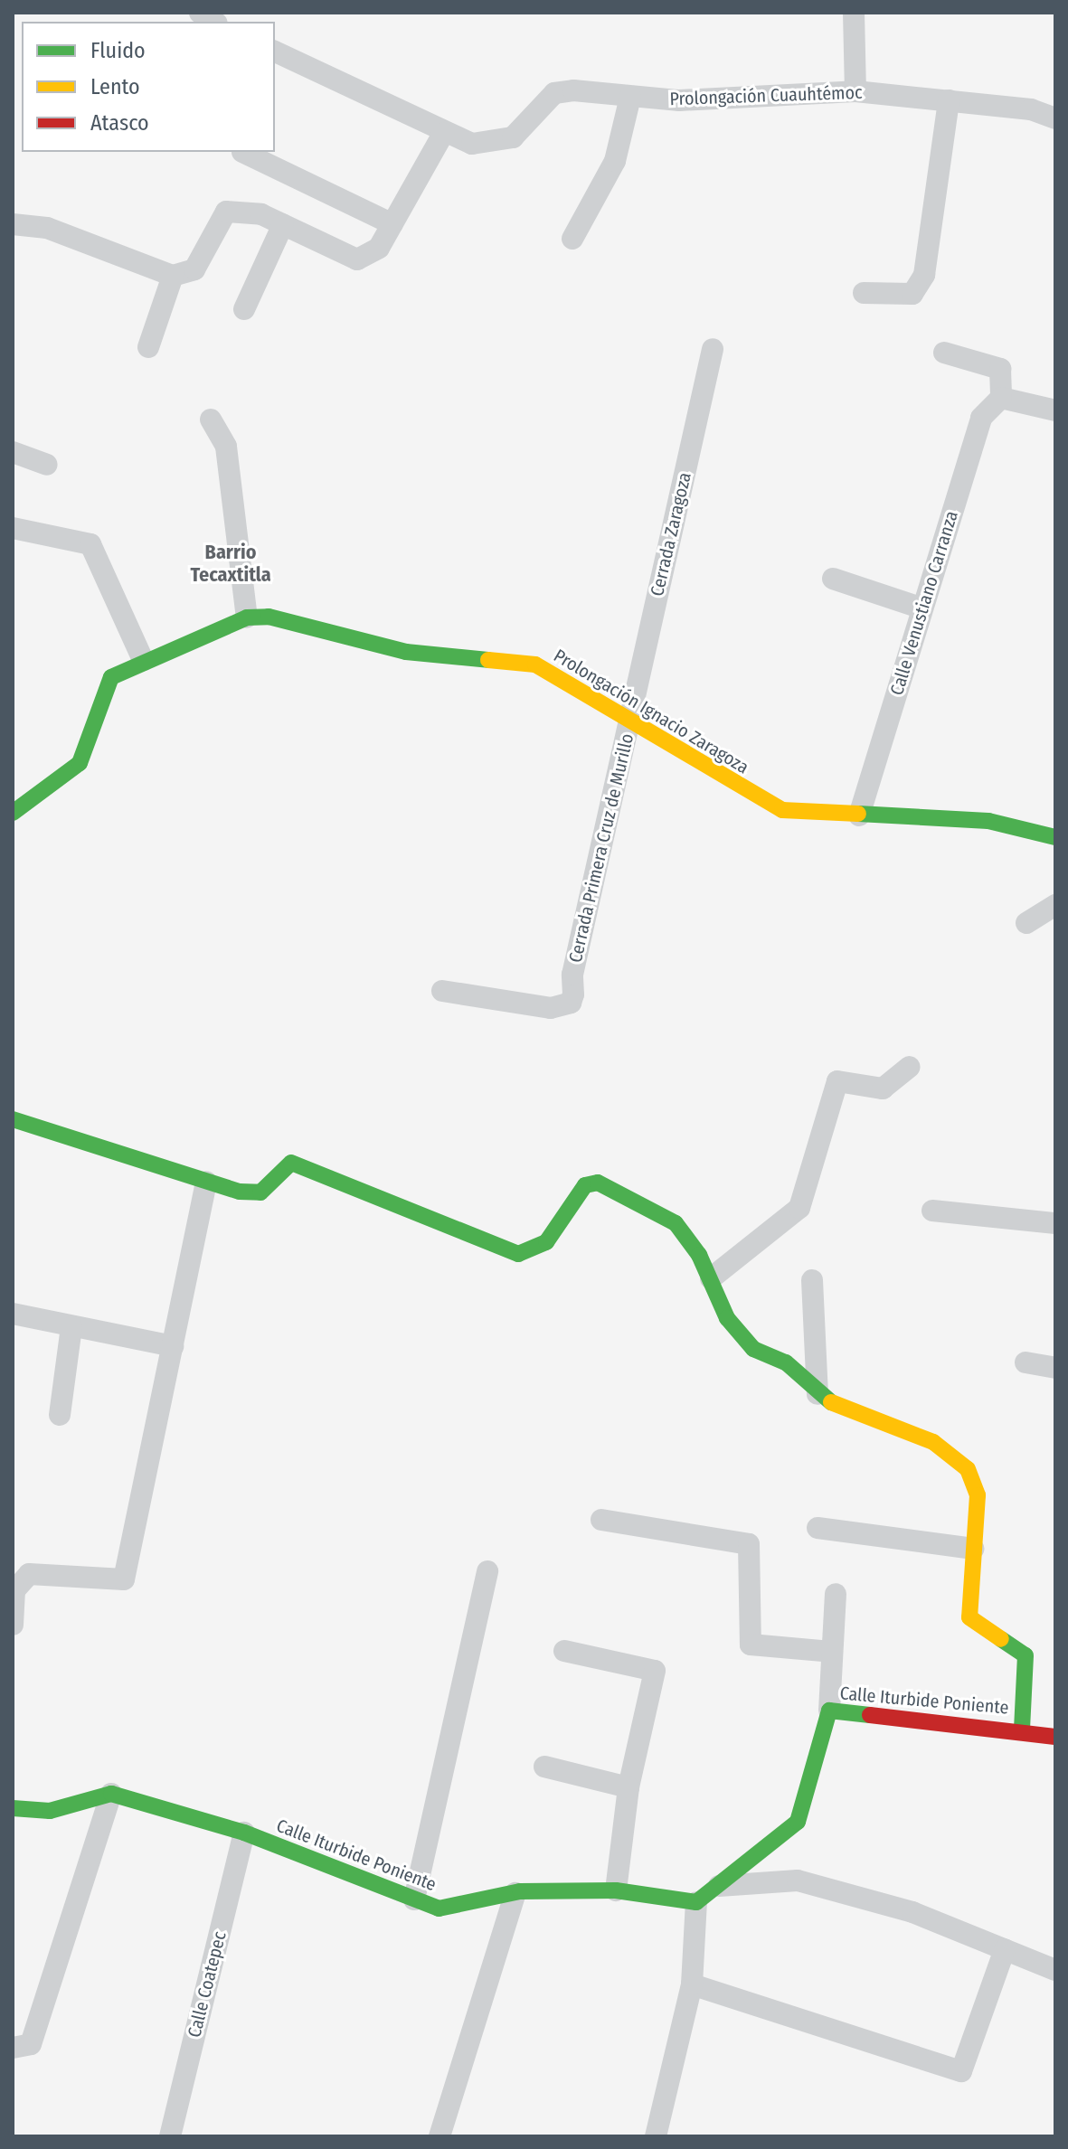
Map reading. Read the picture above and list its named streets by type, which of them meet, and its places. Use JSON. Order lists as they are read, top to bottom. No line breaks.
{"streets":{"street":["Prolongación Cuauhtémoc","Cerrada Zaragoza","Calle Venustiano Carranza","Prolongación Ignacio Zaragoza","Cerrada Primera Cruz de Murillo","Calle Iturbide Poniente","Calle Coatepec"]},"crossings":[["Cerrada Zaragoza","Prolongación Ignacio Zaragoza"],["Cerrada Zaragoza","Cerrada Primera Cruz de Murillo"],["Calle Venustiano Carranza","Prolongación Ignacio Zaragoza"],["Prolongación Ignacio Zaragoza","Cerrada Primera Cruz de Murillo"],["Calle Iturbide Poniente","Calle Coatepec"]],"districts":["Barrio Tecaxtitla"],"legend":["Fluido","Lento","Atasco"]}
